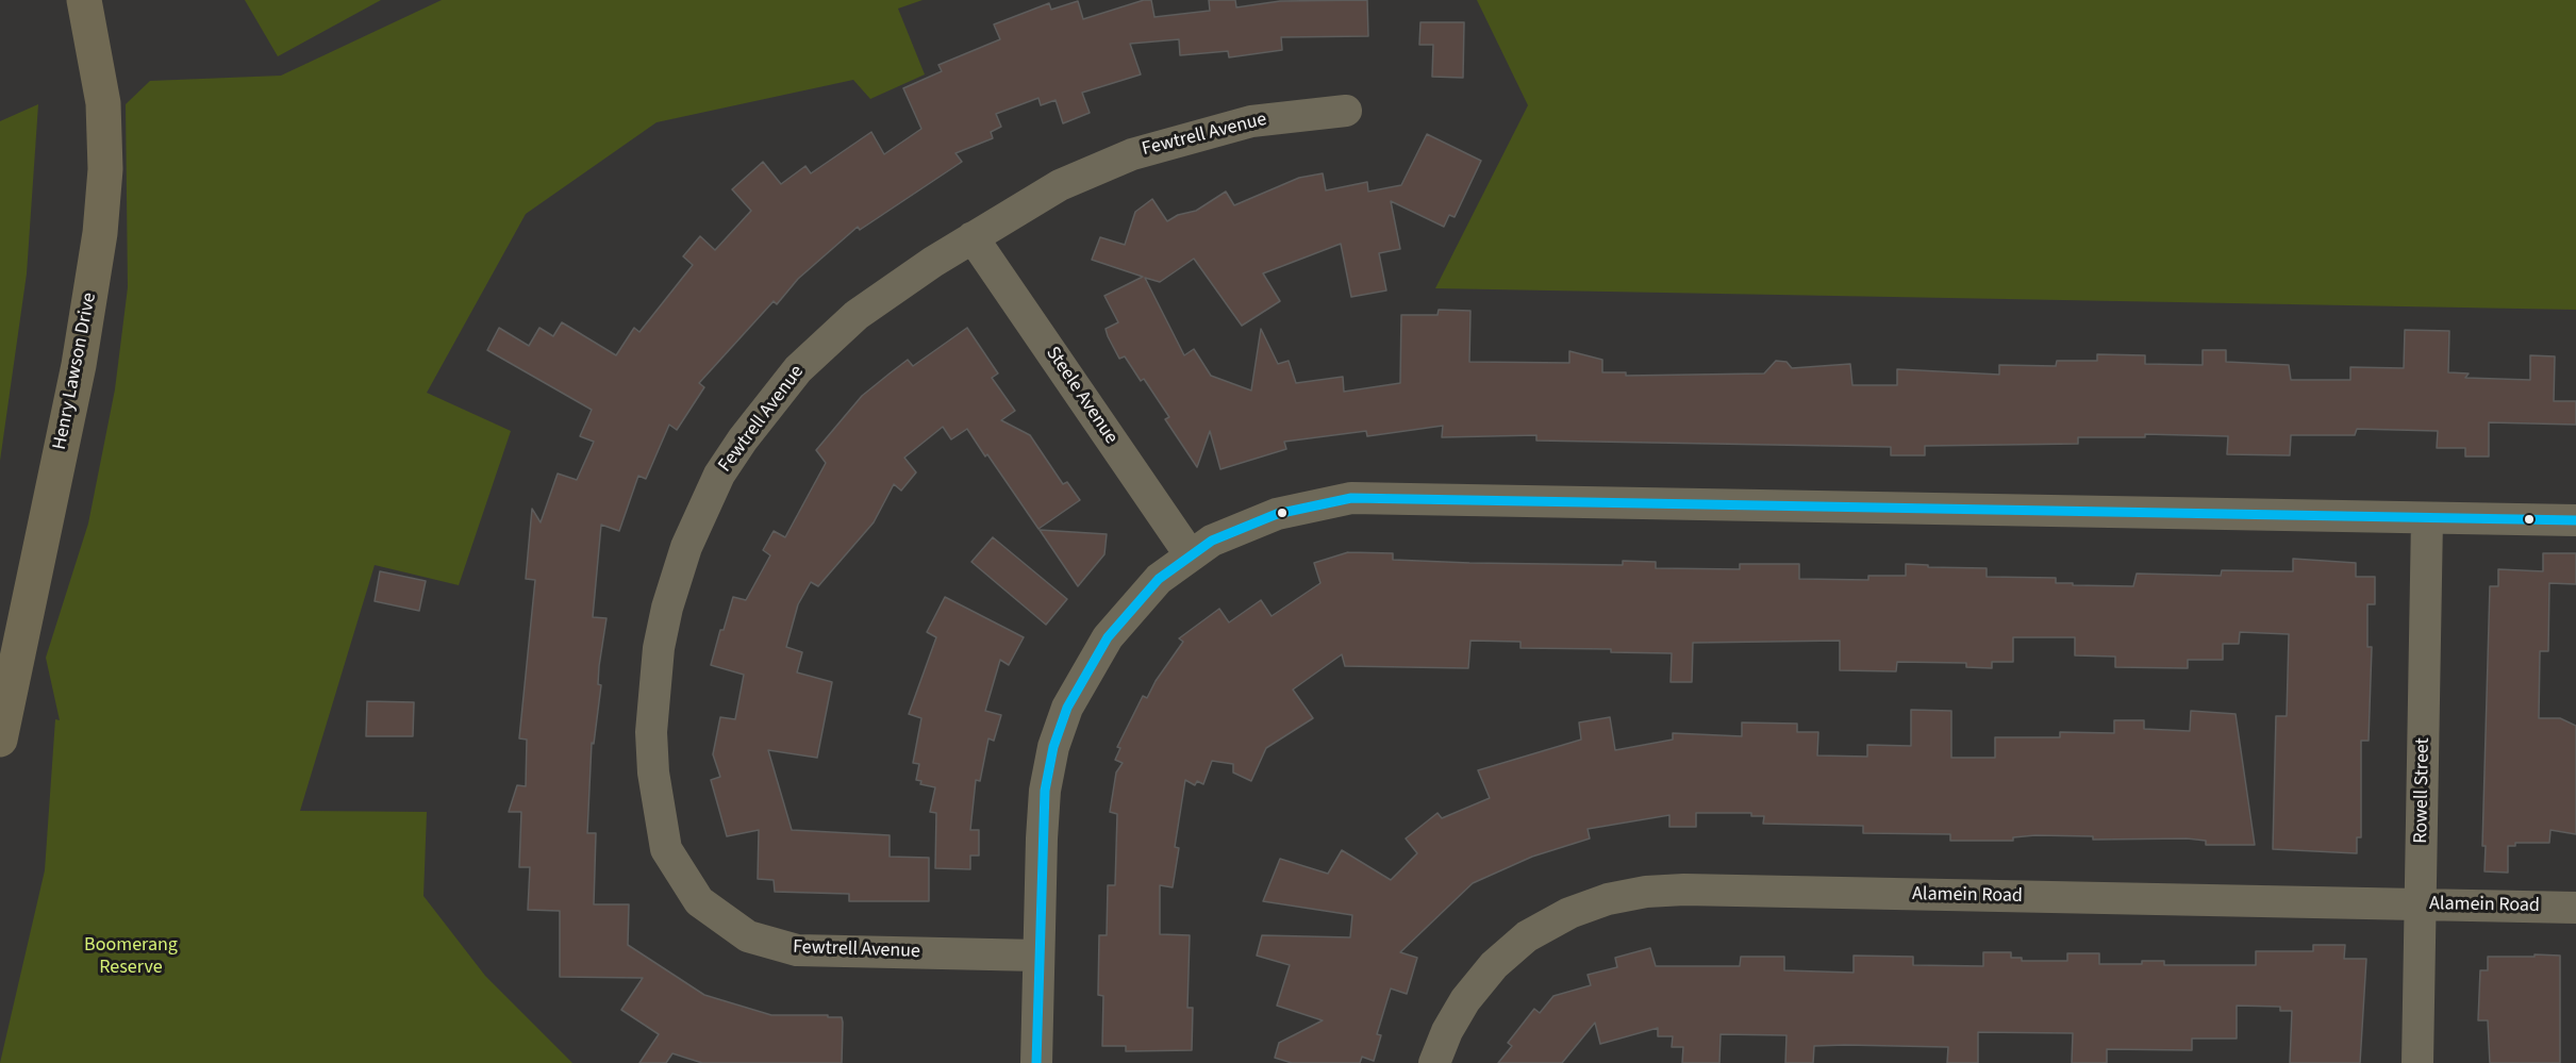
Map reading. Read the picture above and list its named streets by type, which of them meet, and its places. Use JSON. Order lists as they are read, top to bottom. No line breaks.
{"streets":{"main road":["Henry Lawson Drive"],"street":["Fewtrell Avenue","Steele Avenue","Rowell Street","Alamein Road"]},"crossings":[["Fewtrell Avenue","Steele Avenue"],["Rowell Street","Alamein Road"]],"parks":["Boomerang Reserve"]}
